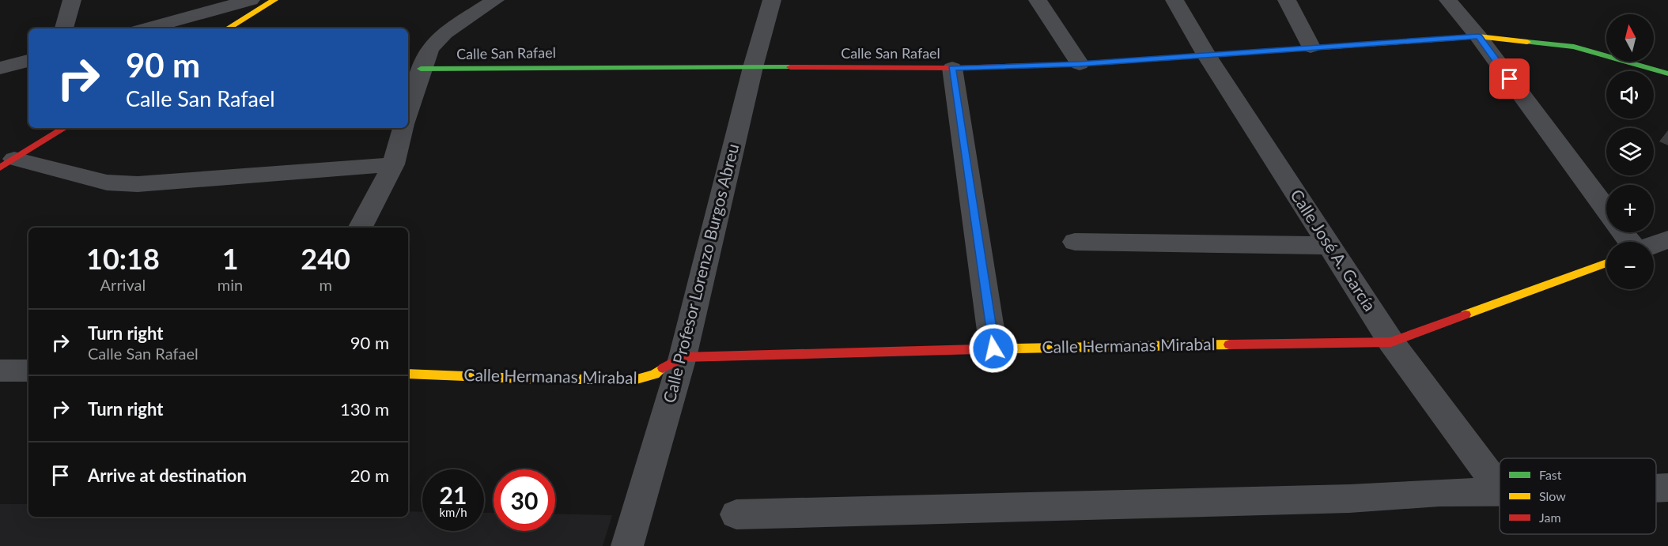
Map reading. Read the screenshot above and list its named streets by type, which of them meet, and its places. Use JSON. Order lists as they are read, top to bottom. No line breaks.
{"streets":{"street":["Calle San Rafael","Calle José A. García","Calle Profesor Lorenzo Burgos Abreu","Calle Hermanas Mirabal"]},"crossings":[["Calle San Rafael","Calle José A. García"],["Calle San Rafael","Calle Profesor Lorenzo Burgos Abreu"],["Calle José A. García","Calle Hermanas Mirabal"],["Calle Profesor Lorenzo Burgos Abreu","Calle Hermanas Mirabal"]],"legend":["Fast","Slow","Jam"],"north":"top","page":{"map_buttons":["+","−"],"turn":["90 m","Calle San Rafael"],"eta":["10:18","Arrival","1","min","240","m"],"list":[{"name":"Turn right","note":"Calle San Rafael","value":"90 m"},{"name":"Turn right","value":"130 m"},{"name":"Arrive at destination","value":"20 m"}],"speed":"21 km/h","limit":"30"}}
